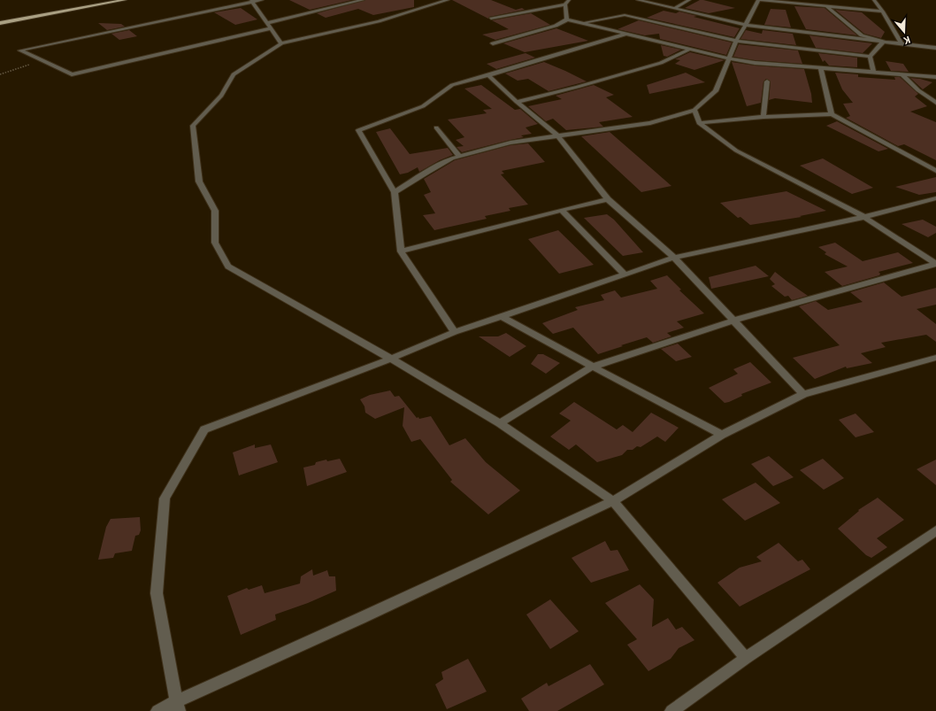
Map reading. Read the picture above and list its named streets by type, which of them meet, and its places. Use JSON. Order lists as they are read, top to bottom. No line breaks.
{"north":"bottom"}
